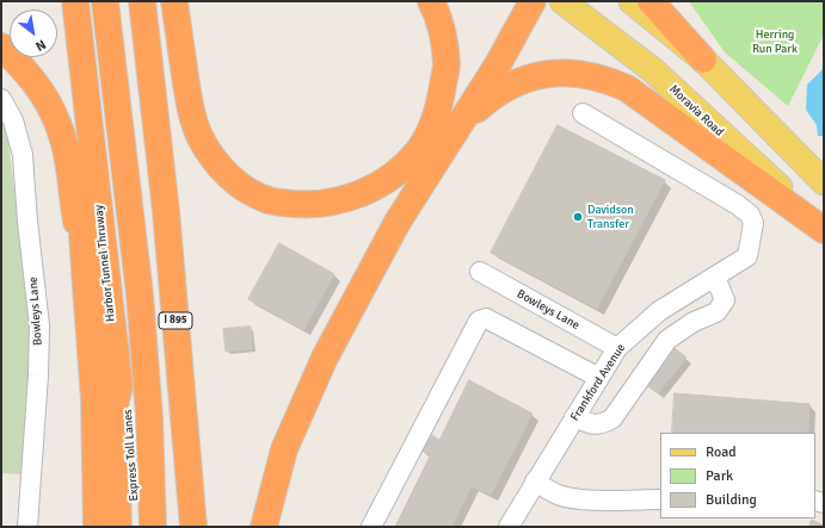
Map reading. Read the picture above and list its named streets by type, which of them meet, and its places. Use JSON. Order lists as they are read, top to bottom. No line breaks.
{"streets":{"highway":["Harbor Tunnel Thruway","I 895","Express Toll Lanes"],"main road":["Moravia Road"],"street":["Bowleys Lane","Frankford Avenue"]},"crossings":[["Harbor Tunnel Thruway","Express Toll Lanes"],["Bowleys Lane","Frankford Avenue"]],"parks":["Herring Run Park"],"places":["Davidson Transfer"],"legend":["Road","Park","Building"],"north":"bottom right"}
